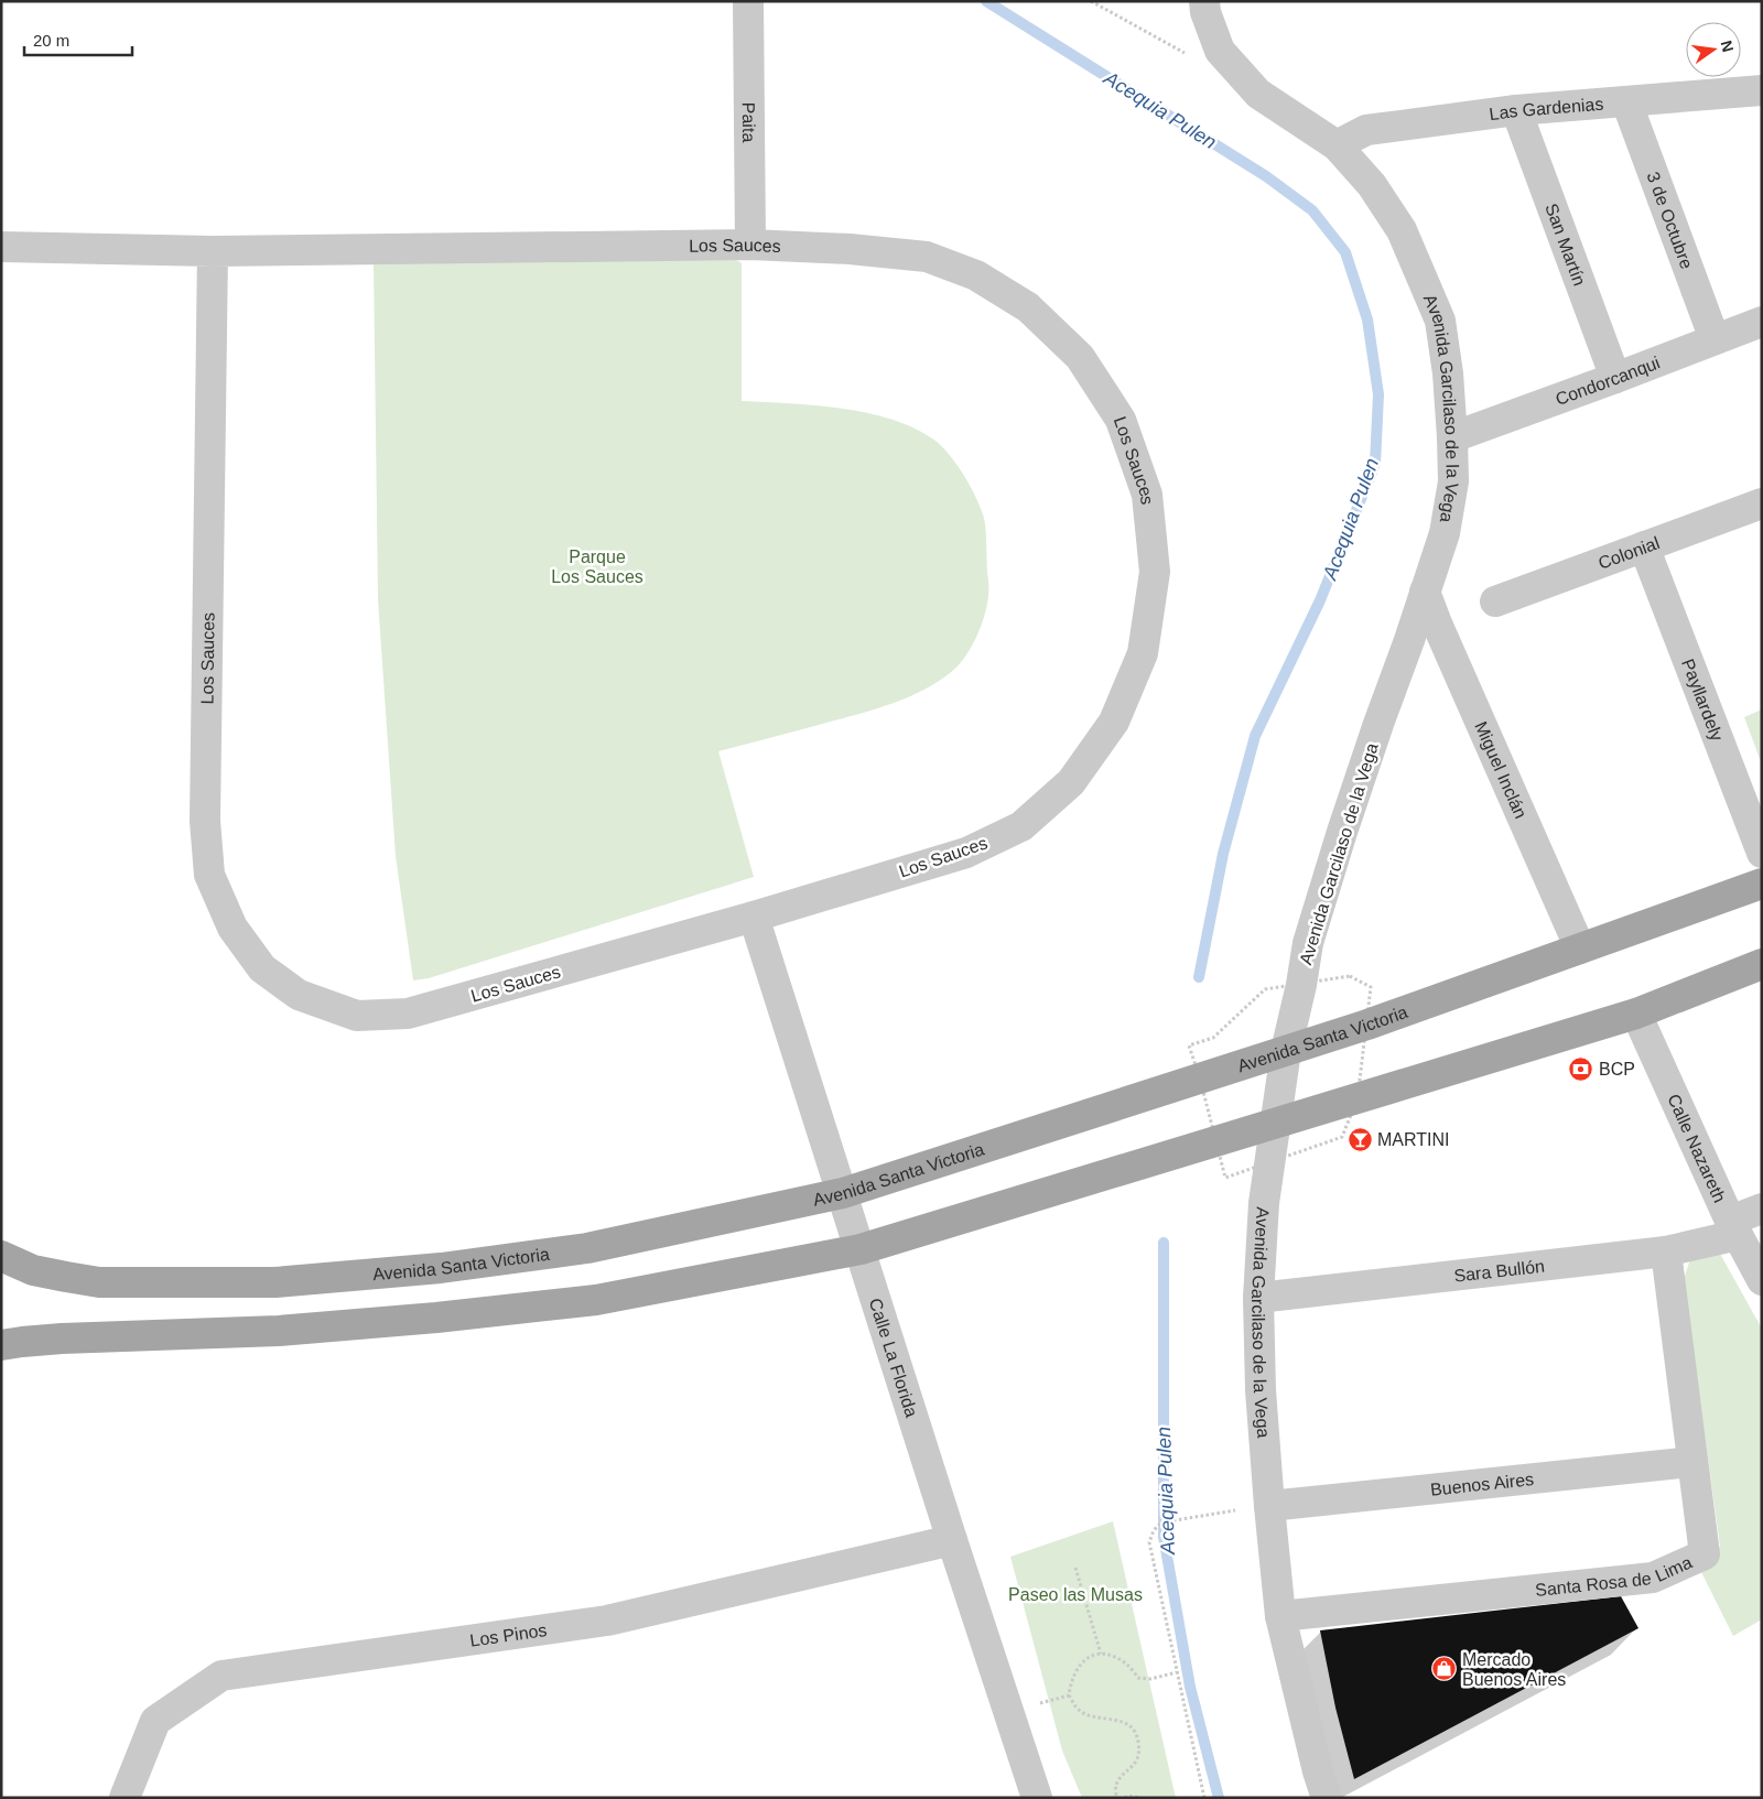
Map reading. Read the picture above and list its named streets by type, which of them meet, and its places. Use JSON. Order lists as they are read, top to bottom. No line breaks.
{"streets":{"main road":["Avenida Santa Victoria"],"street":["Las Gardenias","Paita","3 de Octubre","San Martín","Los Sauces","Condorcanqui","Avenida Garcilaso de la Vega","Colonial","Payllardely","Miguel Inclán","Calle Nazareth","Sara Bullón","Calle La Florida","Buenos Aires","Santa Rosa de Lima","Los Pinos"]},"crossings":[["Las Gardenias","3 de Octubre"],["Las Gardenias","San Martín"],["Las Gardenias","Avenida Garcilaso de la Vega"],["Paita","Los Sauces"],["3 de Octubre","Condorcanqui"],["San Martín","Condorcanqui"],["Los Sauces","Calle La Florida"],["Condorcanqui","Avenida Garcilaso de la Vega"],["Avenida Garcilaso de la Vega","Miguel Inclán"],["Avenida Garcilaso de la Vega","Avenida Santa Victoria"],["Avenida Garcilaso de la Vega","Sara Bullón"],["Avenida Garcilaso de la Vega","Buenos Aires"],["Avenida Garcilaso de la Vega","Santa Rosa de Lima"],["Colonial","Payllardely"],["Miguel Inclán","Avenida Santa Victoria"],["Avenida Santa Victoria","Calle La Florida"],["Calle Nazareth","Sara Bullón"],["Sara Bullón","Santa Rosa de Lima"],["Calle La Florida","Los Pinos"],["Buenos Aires","Santa Rosa de Lima"]],"water":["Acequia Pulen"],"parks":["Parque Los Sauces","Paseo las Musas"],"places":{"bank":["BCP"],"bar":["MARTINI"],"shop":["Mercado Buenos Aires"]},"scale_bar":"20 m","north":"right"}
